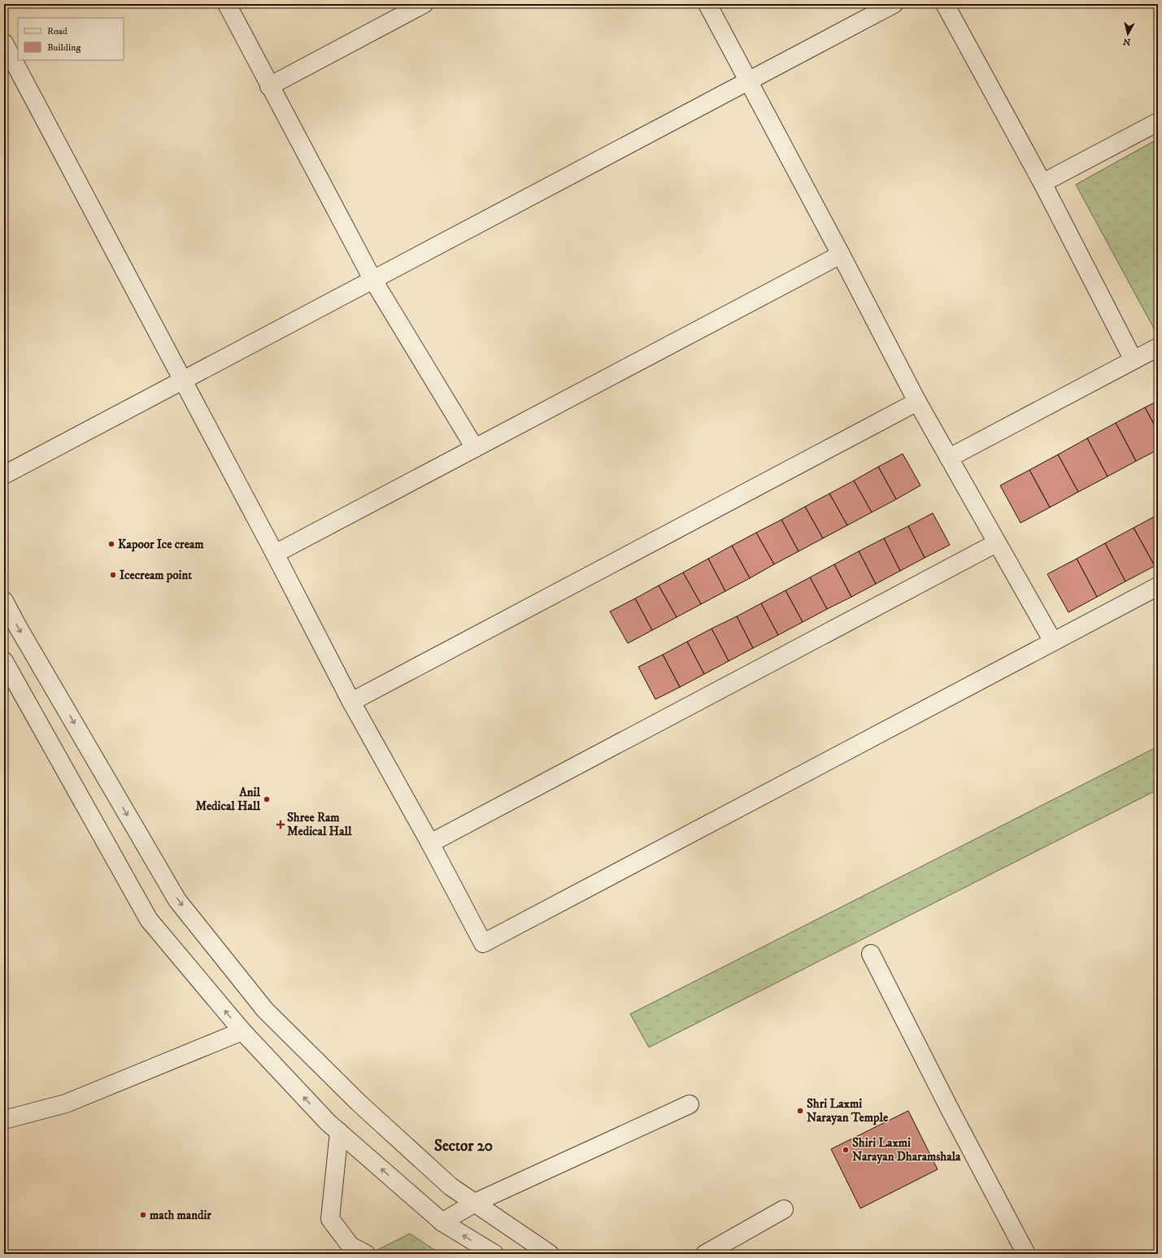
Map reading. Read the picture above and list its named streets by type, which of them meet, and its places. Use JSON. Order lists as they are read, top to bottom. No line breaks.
{"districts":["Sector 20"],"places":{"other":["Kapoor Ice cream","Icecream point","Anil Medical Hall","Shri Laxmi Narayan Temple","Shiri Laxmi Narayan Dharamshala","math mandir"],"health":["Shree Ram Medical Hall"]},"legend":["Road","Building"],"north":"bottom"}
